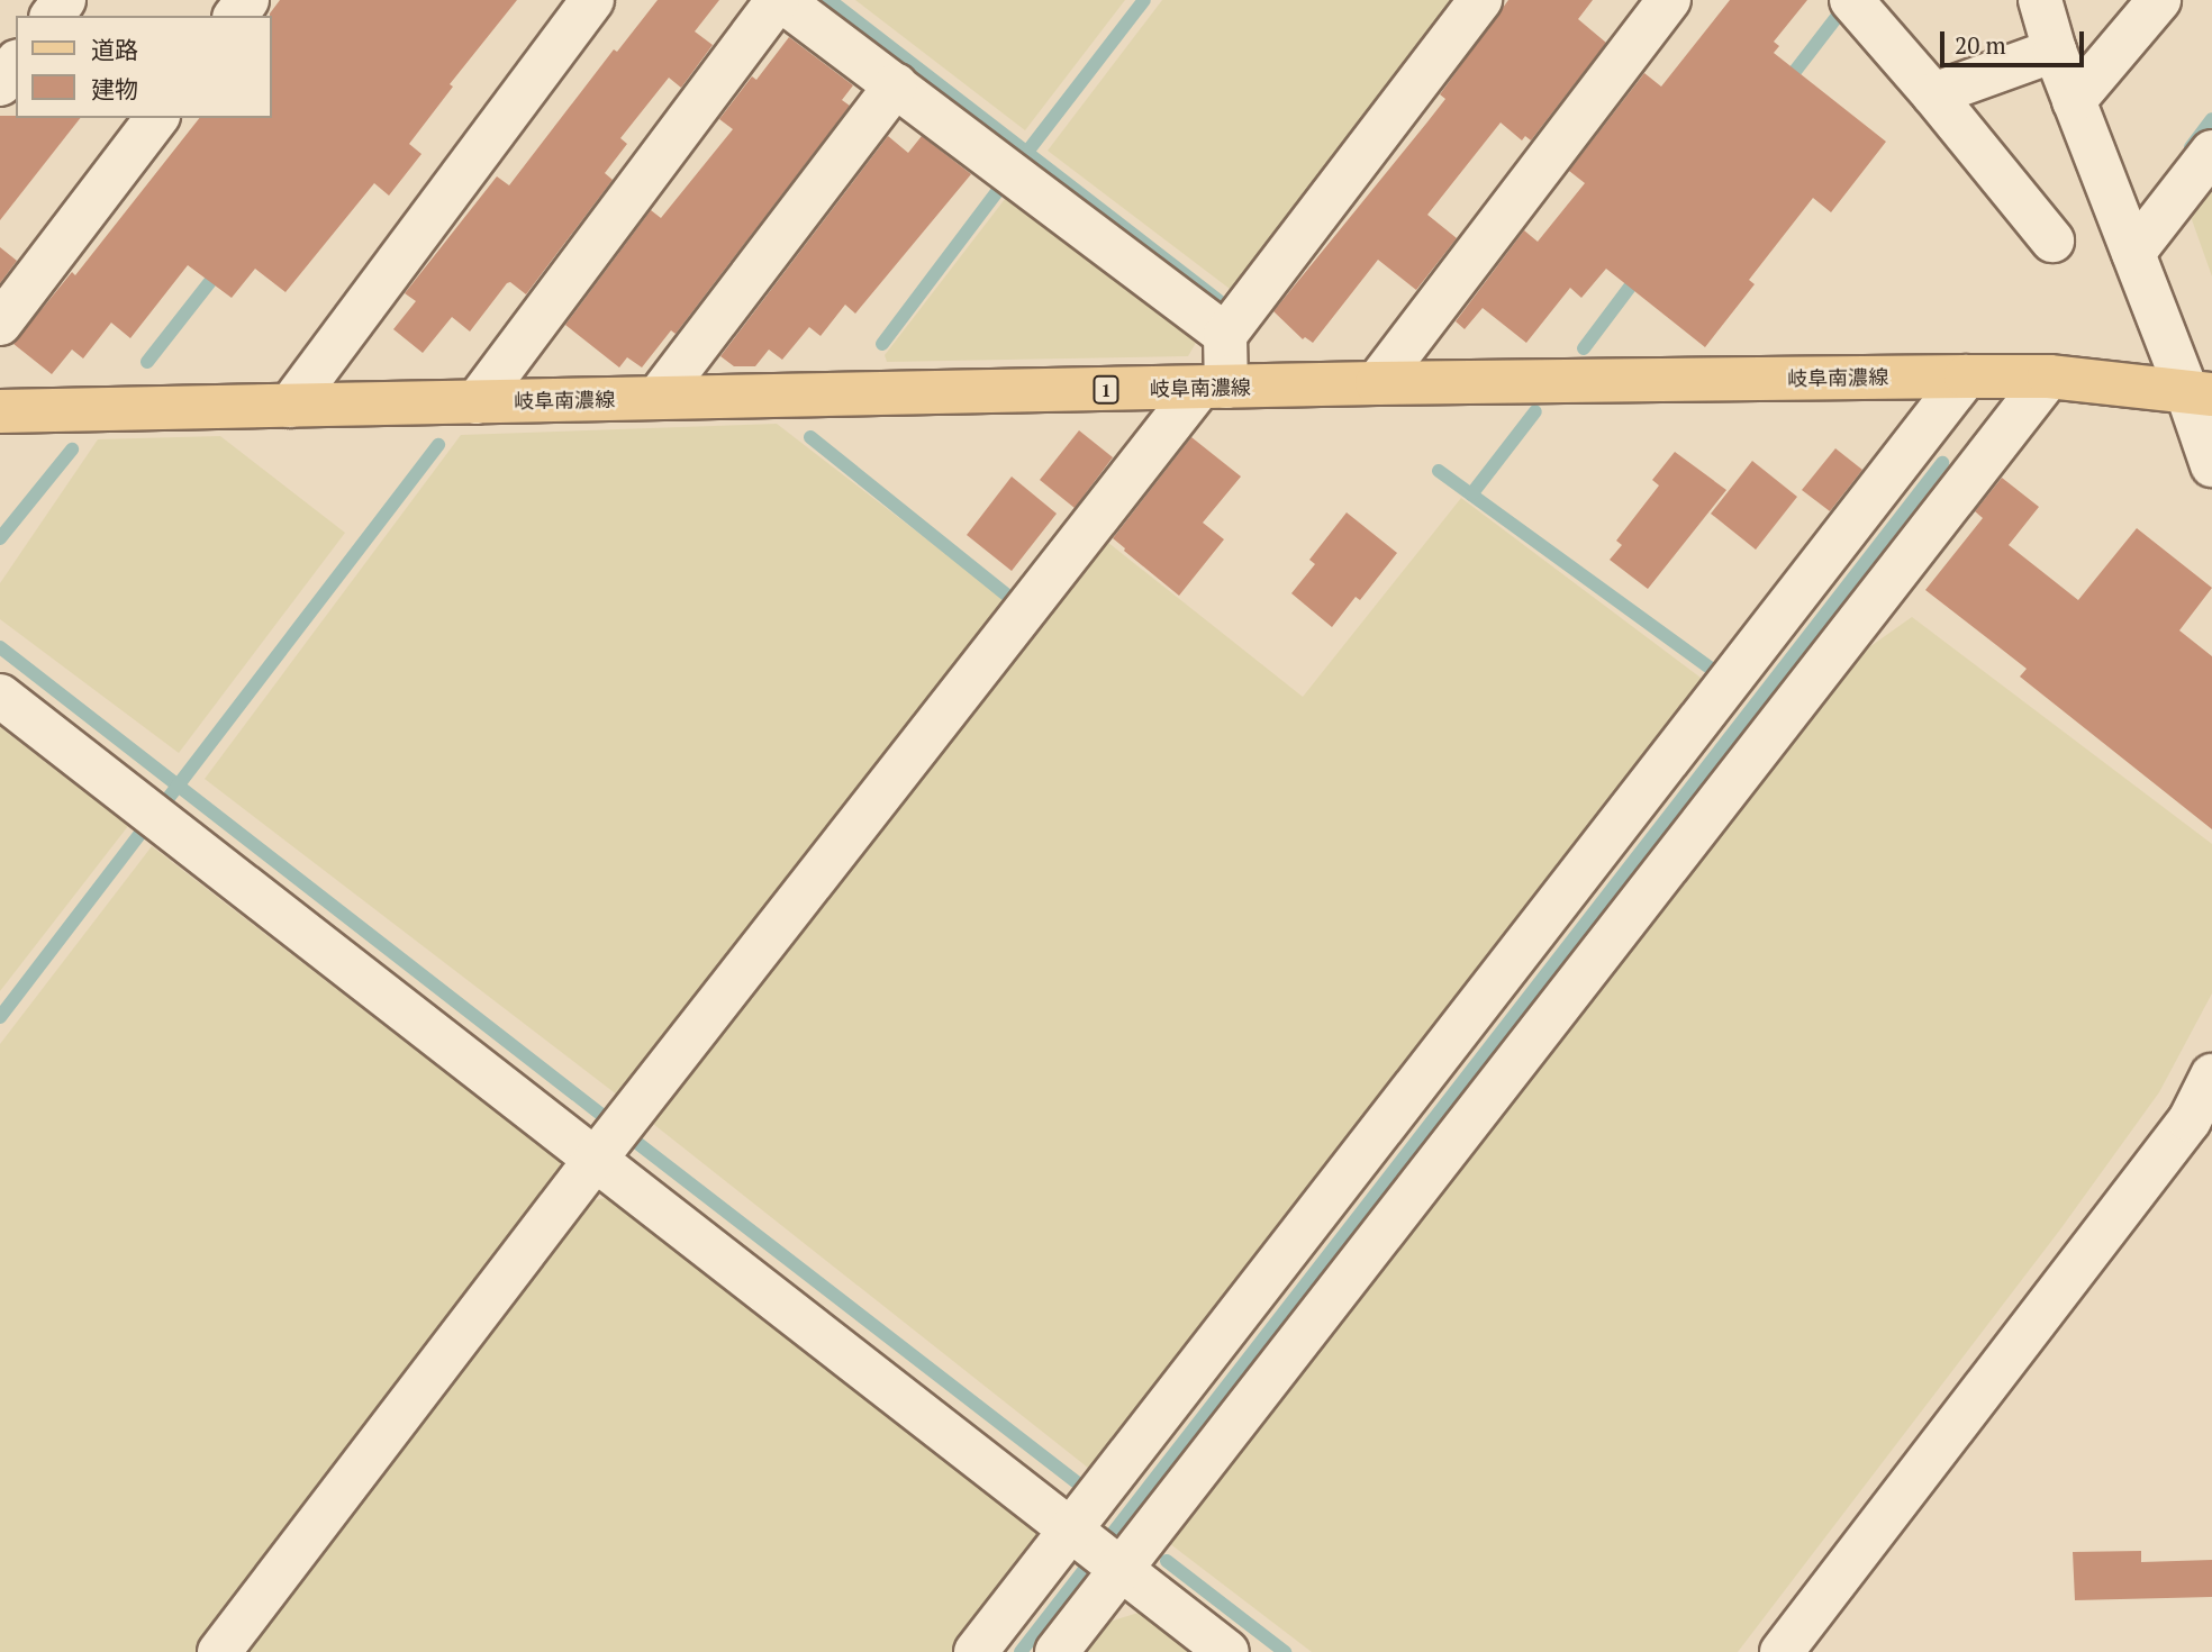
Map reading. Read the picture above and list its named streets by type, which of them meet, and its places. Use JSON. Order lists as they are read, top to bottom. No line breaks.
{"streets":{"main road":["岐阜南濃線","1"]},"legend":["道路","建物"],"scale_bar":"20 m"}
